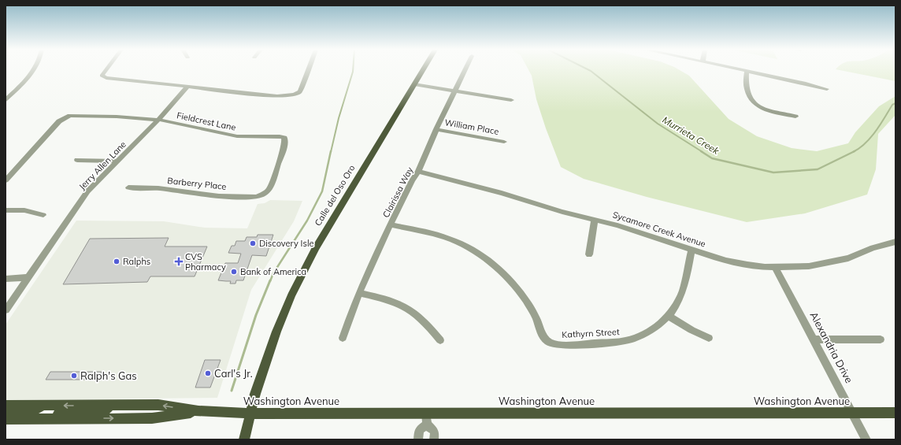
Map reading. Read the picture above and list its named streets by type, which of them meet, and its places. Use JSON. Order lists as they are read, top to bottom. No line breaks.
{"streets":{"main road":["Calle del Oso Oro","Washington Avenue"],"street":["Fieldcrest Lane","William Place","Jerry Allen Lane","Barberry Place","Clairissa Way","Sycamore Creek Avenue","Kathyrn Street","Alexandria Drive"]},"crossings":[["Fieldcrest Lane","Jerry Allen Lane"],["Fieldcrest Lane","Barberry Place"],["William Place","Clairissa Way"],["Clairissa Way","Sycamore Creek Avenue"],["Clairissa Way","Kathyrn Street"],["Calle del Oso Oro","Washington Avenue"],["Sycamore Creek Avenue","Kathyrn Street"],["Sycamore Creek Avenue","Alexandria Drive"],["Alexandria Drive","Washington Avenue"]],"water":["Murrieta Creek"],"places":{"other":["Discovery Isle","Ralphs","Bank of America","Carl's Jr.","Ralph's Gas"],"health":["CVS Pharmacy"]}}
